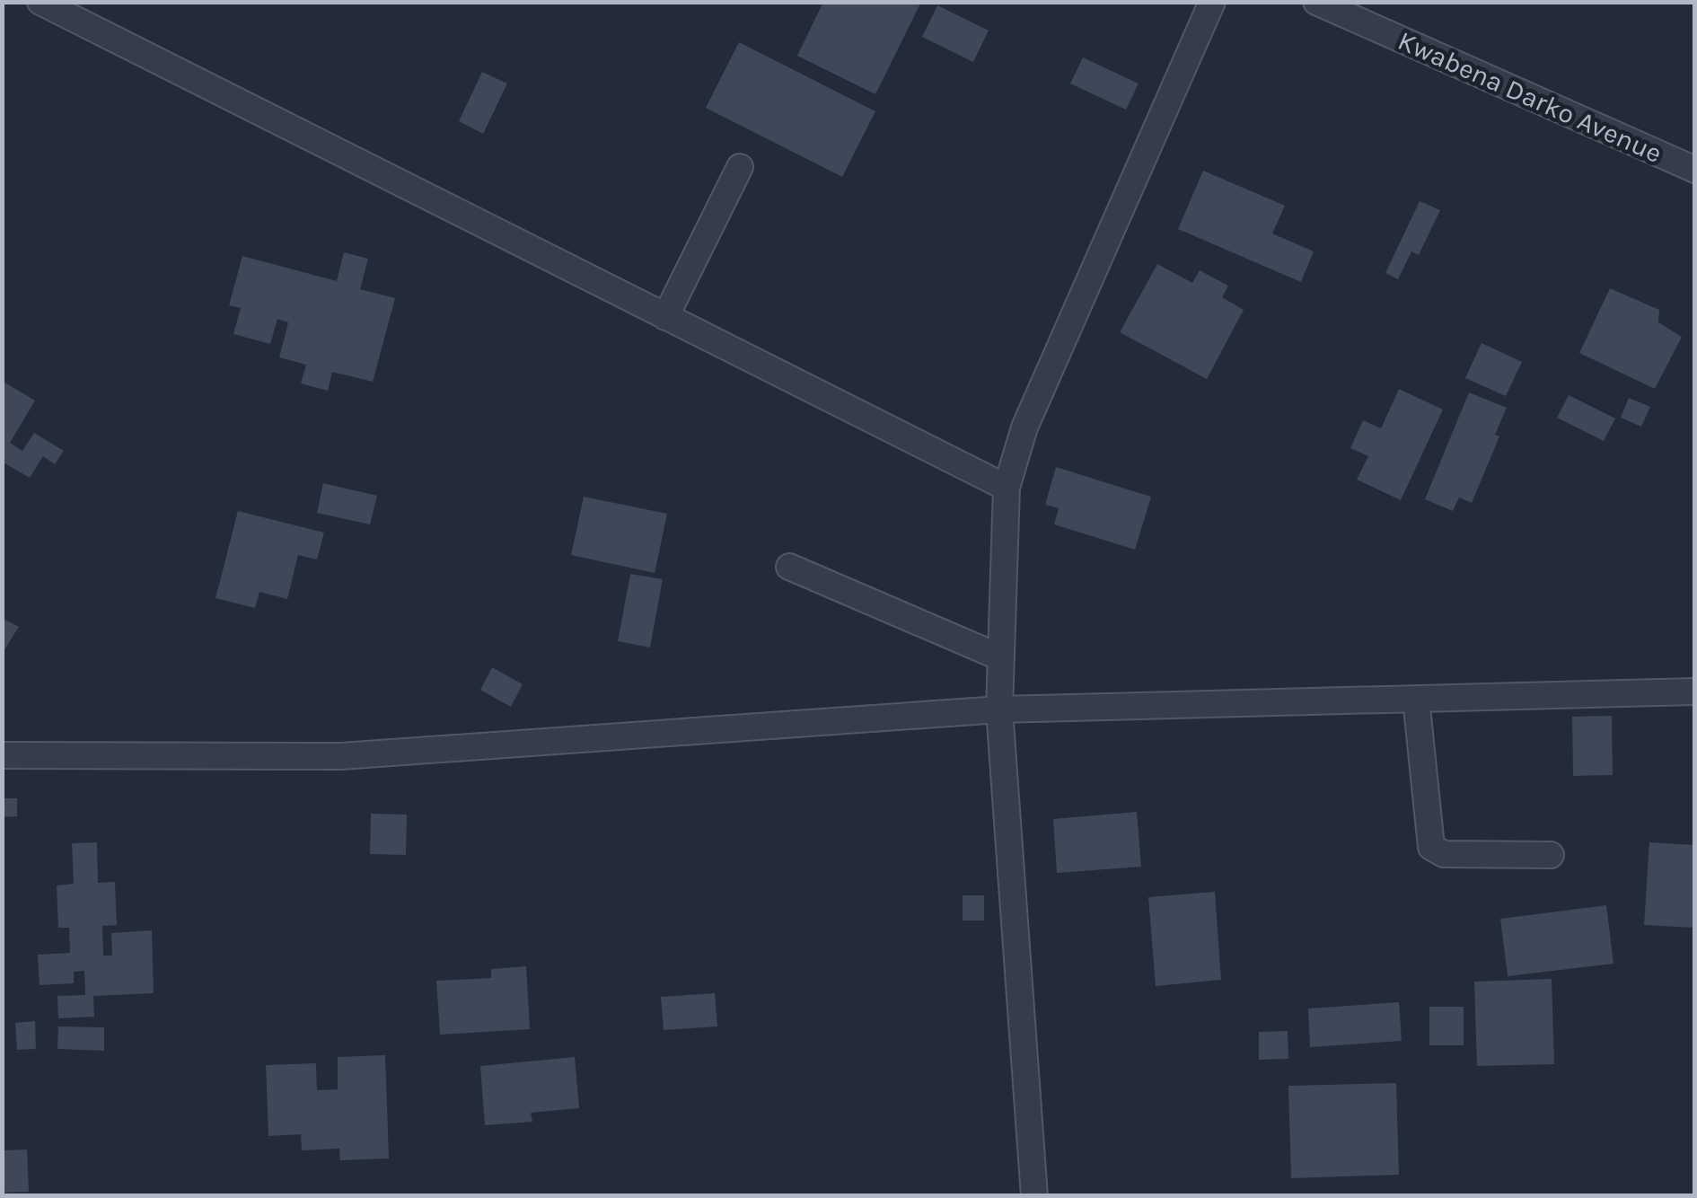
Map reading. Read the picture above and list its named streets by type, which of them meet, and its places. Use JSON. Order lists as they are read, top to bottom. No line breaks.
{"streets":{"street":["Kwabena Darko Avenue"]}}
